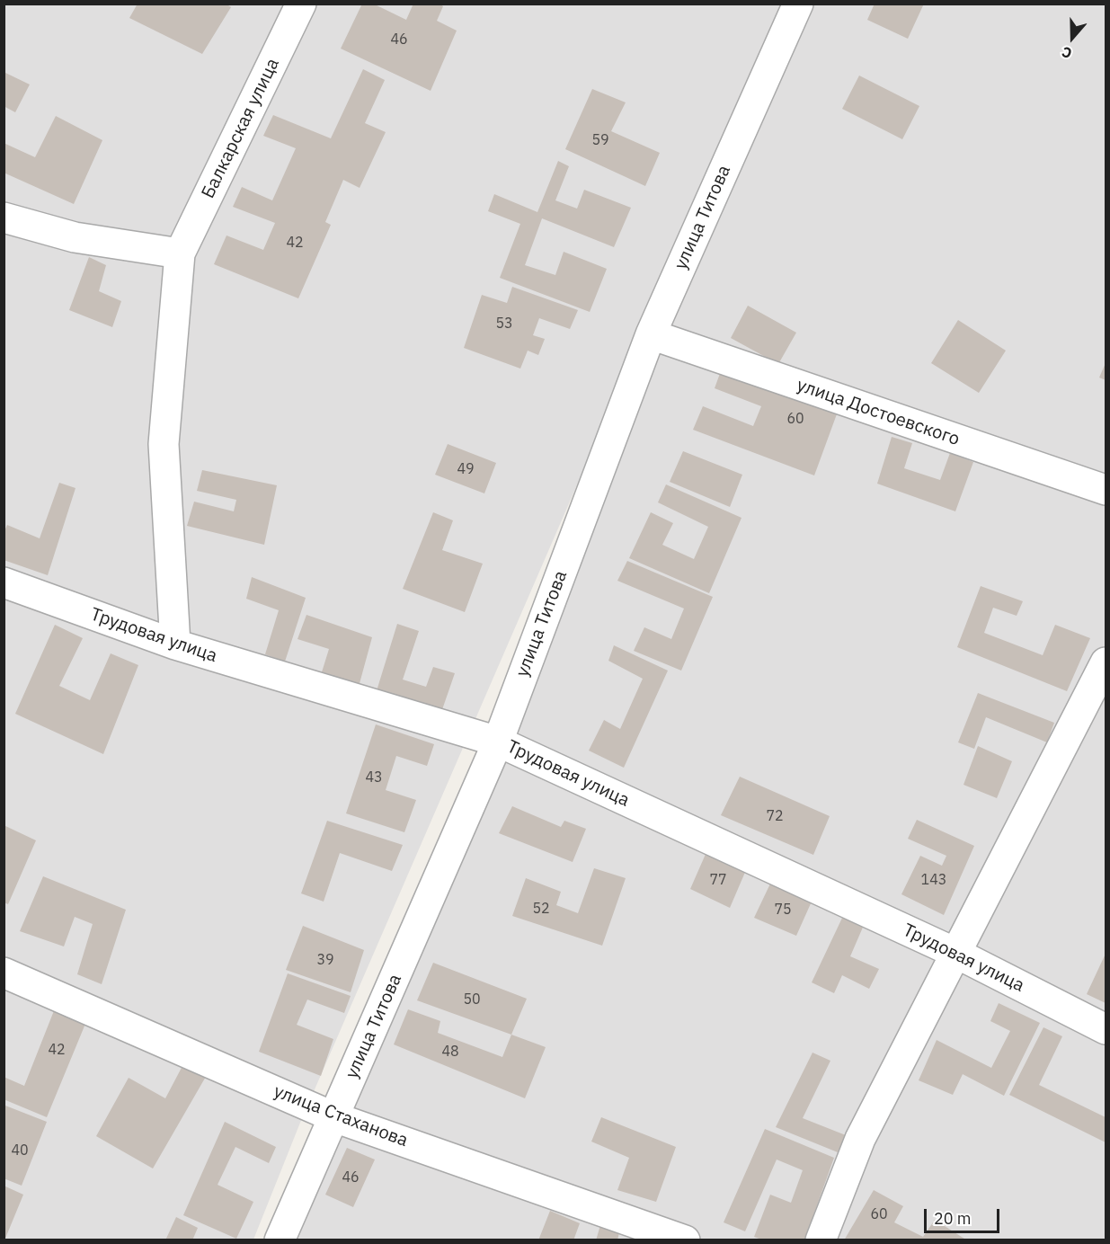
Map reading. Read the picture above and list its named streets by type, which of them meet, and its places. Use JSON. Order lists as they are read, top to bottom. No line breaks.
{"streets":{"street":["Балкарская улица","улица Титова","улица Достоевского","Трудовая улица","улица Стаханова"]},"crossings":[["улица Титова","улица Достоевского"],["улица Титова","Трудовая улица"],["улица Титова","улица Стаханова"]],"house_numbers":["46","59","42","53","60","49","43","72","77","143","52","75","39","50","42","48","40","46","60"],"scale_bar":"20 m","north":"bottom"}
